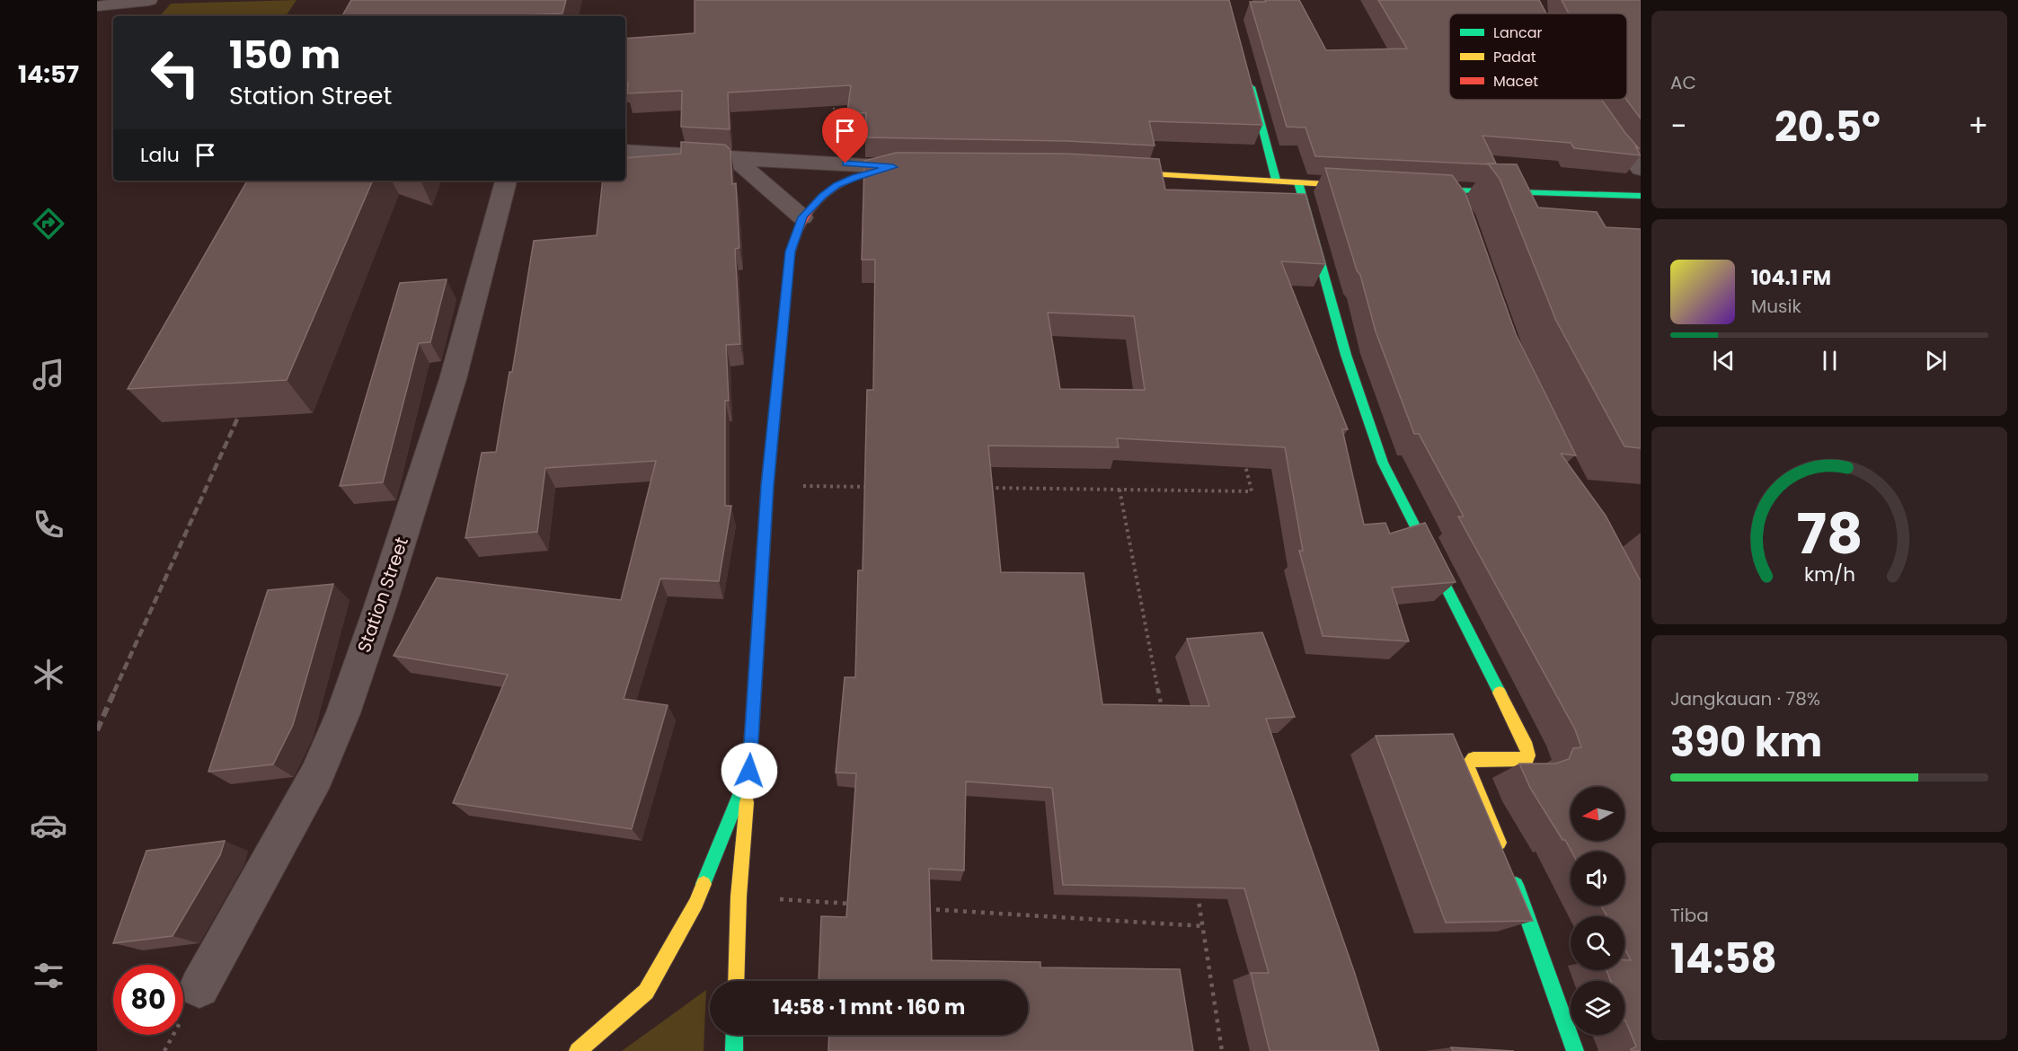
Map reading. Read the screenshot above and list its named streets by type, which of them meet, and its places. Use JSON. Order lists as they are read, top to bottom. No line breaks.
{"streets":{"street":["Station Street"]},"legend":["Lancar","Padat","Macet"],"north":"left","page":{"tabs":"14:57","tile":["AC",["Jangkauan · 78%","390 km"],["Tiba","14:58"]],"turn":["150 m","Station Street"],"heat":["−","20.5°","+"],"then":"Lalu","song":["104.1 FM","Musik"],"limit":"80","trip":"14:58 · 1 mnt · 160 m","gauge":["78","km/h"]}}
